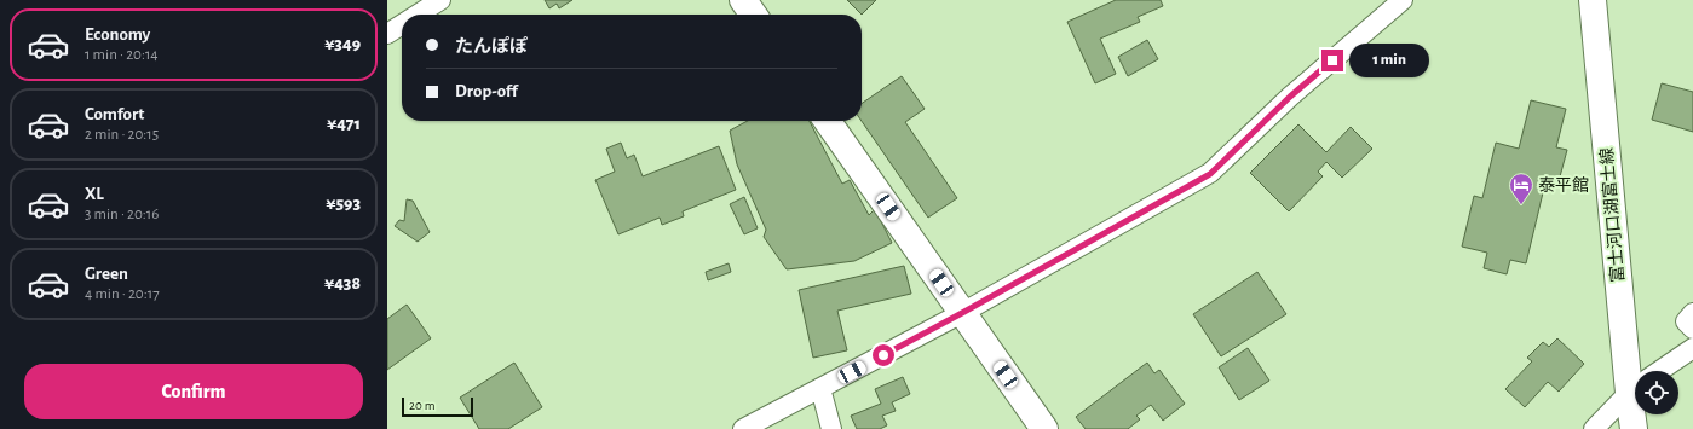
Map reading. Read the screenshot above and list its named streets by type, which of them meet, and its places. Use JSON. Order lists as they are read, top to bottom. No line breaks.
{"streets":{"main road":["富士河口湖富士線"]},"places":{"hotel":["泰平館"]},"scale_bar":"20 m","page":{"list":[{"name":"Economy","note":"1 min · 20:14","value":"¥349"},{"name":"Comfort","note":"2 min · 20:15","value":"¥471"},{"name":"XL","note":"3 min · 20:16","value":"¥593"},{"name":"Green","note":"4 min · 20:17","value":"¥438"}],"banner":["たんぽぽ","Drop-off"],"bubble":"1 min","buttons":"Confirm","scale":"20 m"}}
